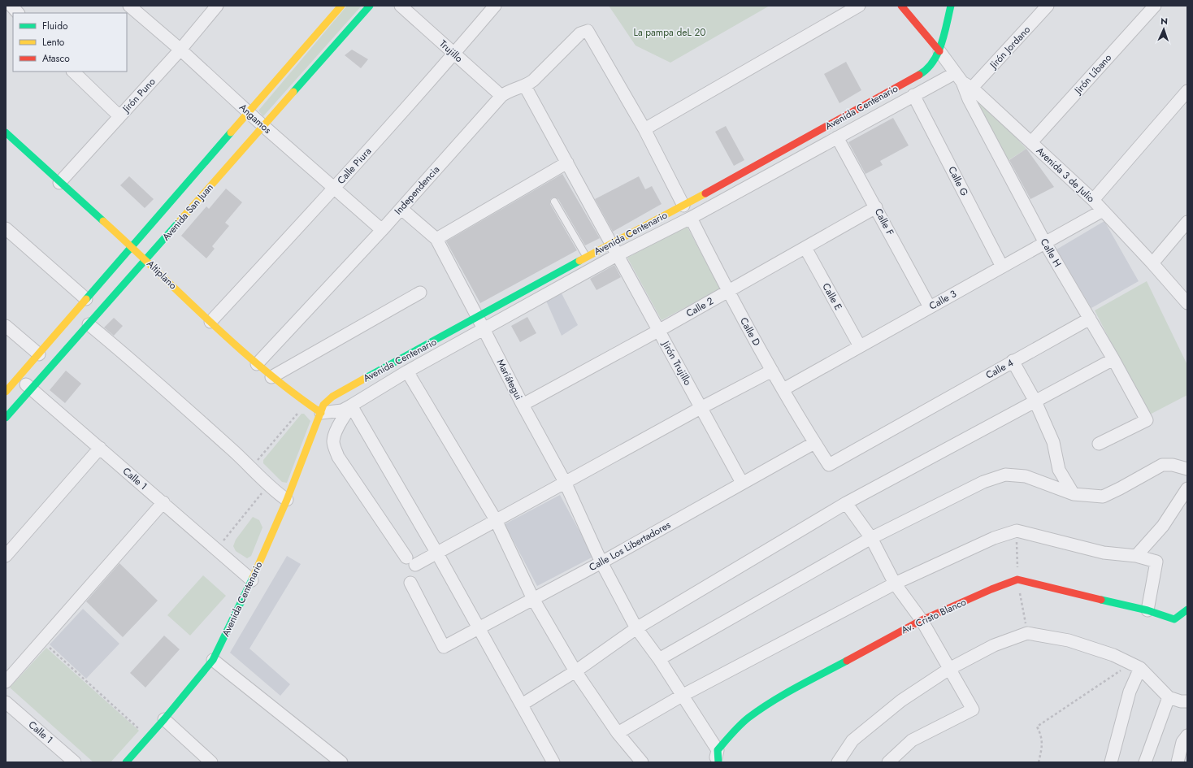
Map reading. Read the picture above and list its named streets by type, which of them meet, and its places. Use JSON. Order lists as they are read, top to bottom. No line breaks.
{"streets":{"street":["Jirón Jordano","Trujillo","Jirón Líbano","Jirón Puno","Avenida Centenario","Angamos","Calle Piura","Avenida 3 de Julio","Calle G","Independencia","Avenida San Juan","Calle F","Calle H","Altiplano","Calle E","Calle 3","Calle 2","Calle D","Jirón Trujillo","Calle 4","Mariátegui","Calle 1","Calle Los Libertadores","Av. Cristo Blanco"]},"crossings":[["Jirón Jordano","Avenida Centenario"],["Jirón Jordano","Avenida 3 de Julio"],["Jirón Jordano","Calle H"],["Trujillo","Calle Piura"],["Trujillo","Independencia"],["Jirón Líbano","Avenida 3 de Julio"],["Jirón Puno","Angamos"],["Jirón Puno","Altiplano"],["Avenida Centenario","Avenida 3 de Julio"],["Avenida Centenario","Calle G"],["Avenida Centenario","Calle F"],["Avenida Centenario","Calle H"],["Avenida Centenario","Altiplano"],["Avenida Centenario","Calle D"],["Avenida Centenario","Jirón Trujillo"],["Avenida Centenario","Mariátegui"],["Avenida Centenario","Calle 1"],["Angamos","Calle Piura"],["Angamos","Independencia"],["Angamos","Avenida San Juan"],["Calle Piura","Altiplano"],["Avenida 3 de Julio","Calle H"],["Avenida 3 de Julio","Calle 3"],["Calle G","Calle 3"],["Independencia","Altiplano"],["Independencia","Jirón Trujillo"],["Independencia","Mariátegui"],["Avenida San Juan","Altiplano"],["Avenida San Juan","Calle 1"],["Calle F","Calle 3"],["Calle F","Calle 2"],["Calle H","Calle 3"],["Calle H","Calle 4"],["Calle E","Calle 3"],["Calle E","Calle 2"],["Calle 3","Calle D"],["Calle 2","Calle D"],["Calle 2","Jirón Trujillo"],["Calle 2","Mariátegui"],["Calle D","Calle 4"],["Calle D","Calle Los Libertadores"],["Jirón Trujillo","Calle Los Libertadores"],["Calle 4","Calle Los Libertadores"],["Mariátegui","Calle Los Libertadores"],["Mariátegui","Av. Cristo Blanco"]],"parks":["La pampa deL 20"],"legend":["Fluido","Lento","Atasco"],"north":"top"}
